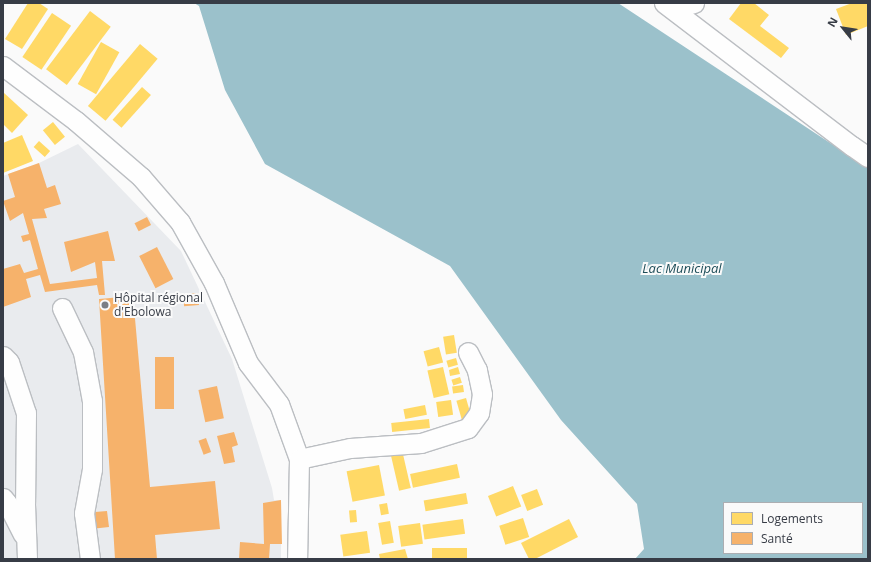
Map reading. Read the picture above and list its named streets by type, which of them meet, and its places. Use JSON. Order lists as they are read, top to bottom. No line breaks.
{"water":["Lac Municipal"],"places":["Hôpital régional d'Ebolowa"],"legend":["Logements","Santé"],"north":"top left"}
